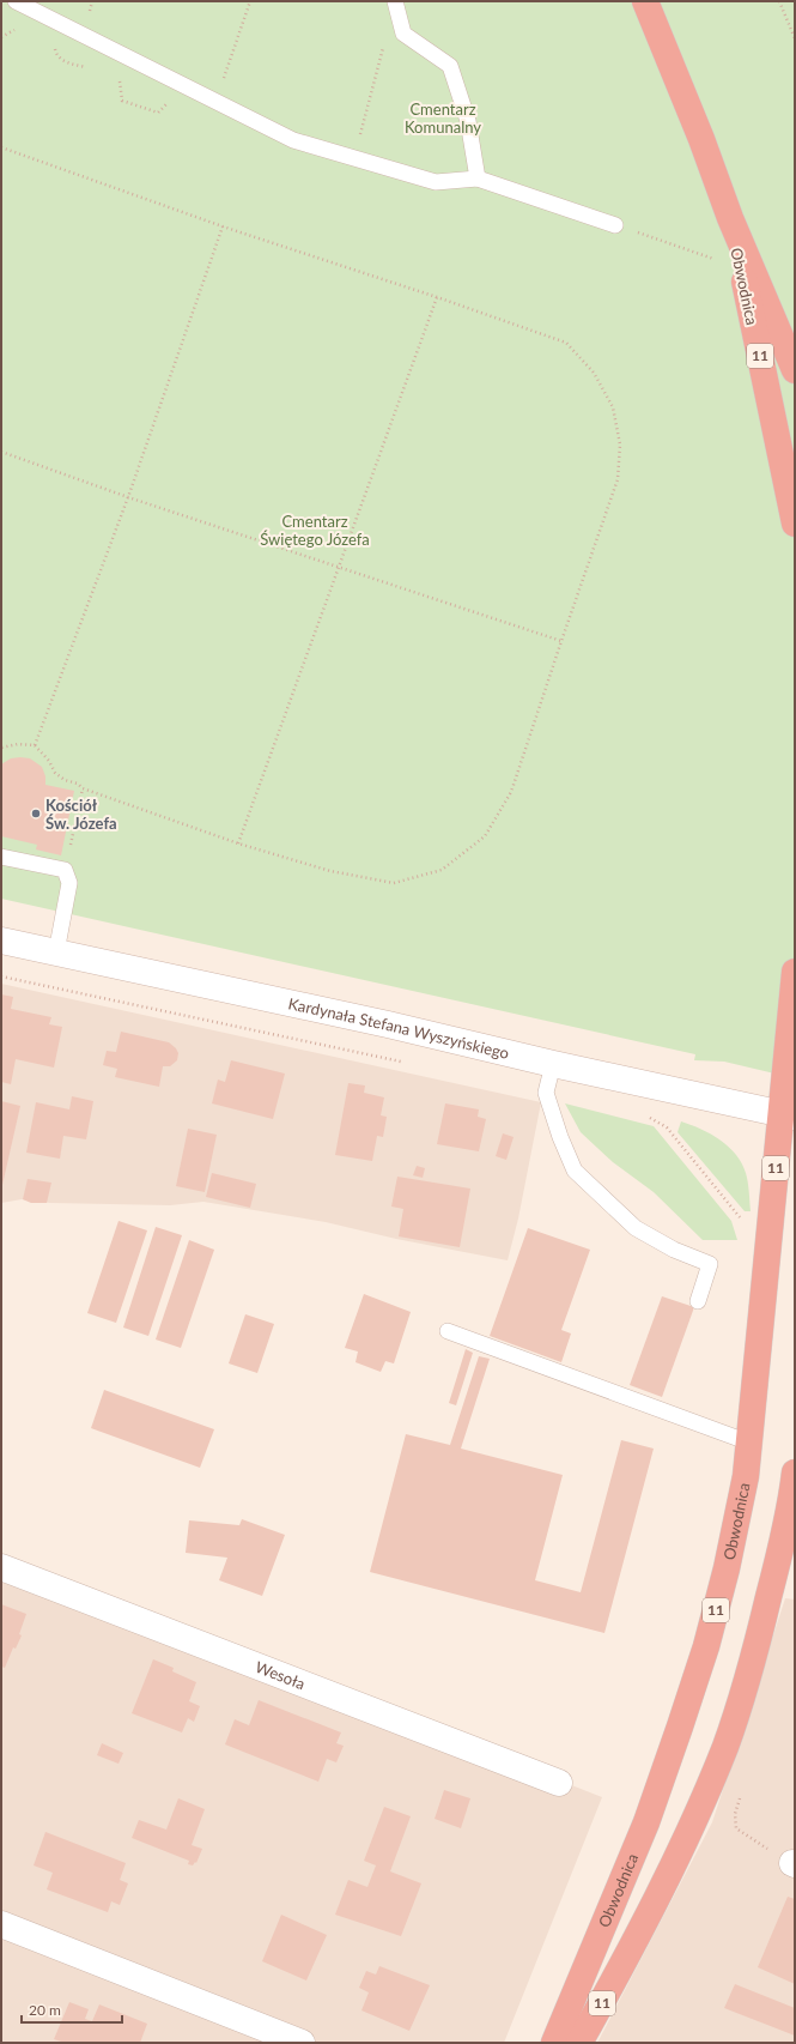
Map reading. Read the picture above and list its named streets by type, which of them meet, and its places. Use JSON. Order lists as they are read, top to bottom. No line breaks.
{"streets":{"highway":["Obwodnica","11"],"street":["Kardynała Stefana Wyszyńskiego","Wesoła"]},"crossings":[["Obwodnica","Kardynała Stefana Wyszyńskiego"]],"parks":["Cmentarz Komunalny","Cmentarz Świętego Józefa"],"places":["Kościół Św. Józefa"],"scale_bar":"20 m"}
